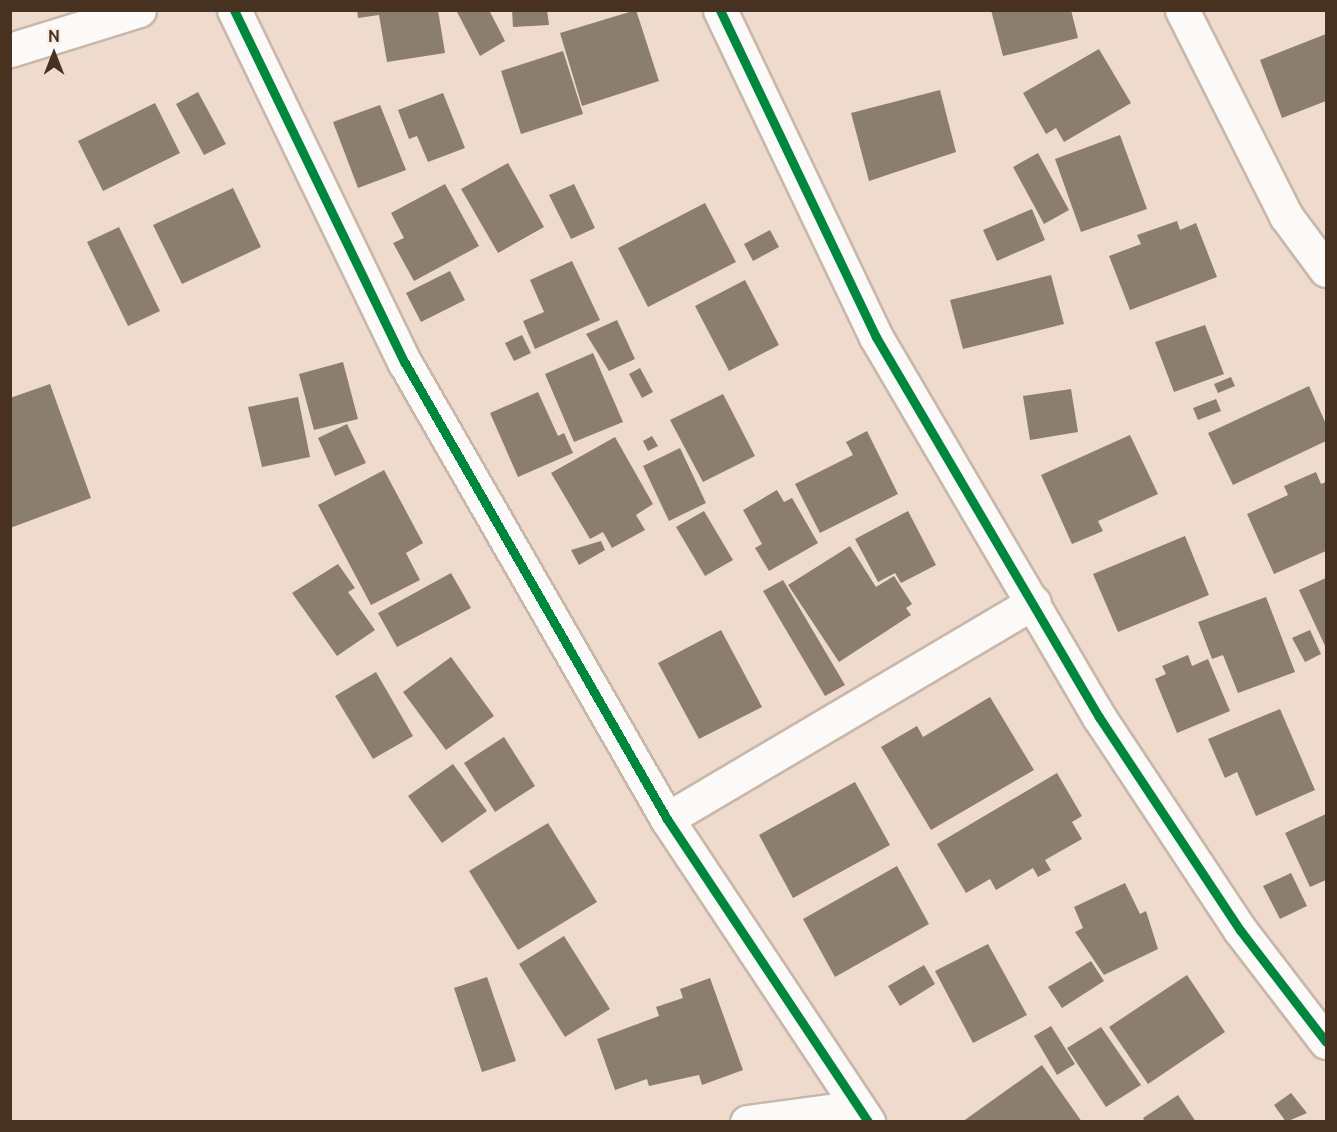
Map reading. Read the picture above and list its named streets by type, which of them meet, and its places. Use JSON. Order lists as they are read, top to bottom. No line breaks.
{"north":"top"}
